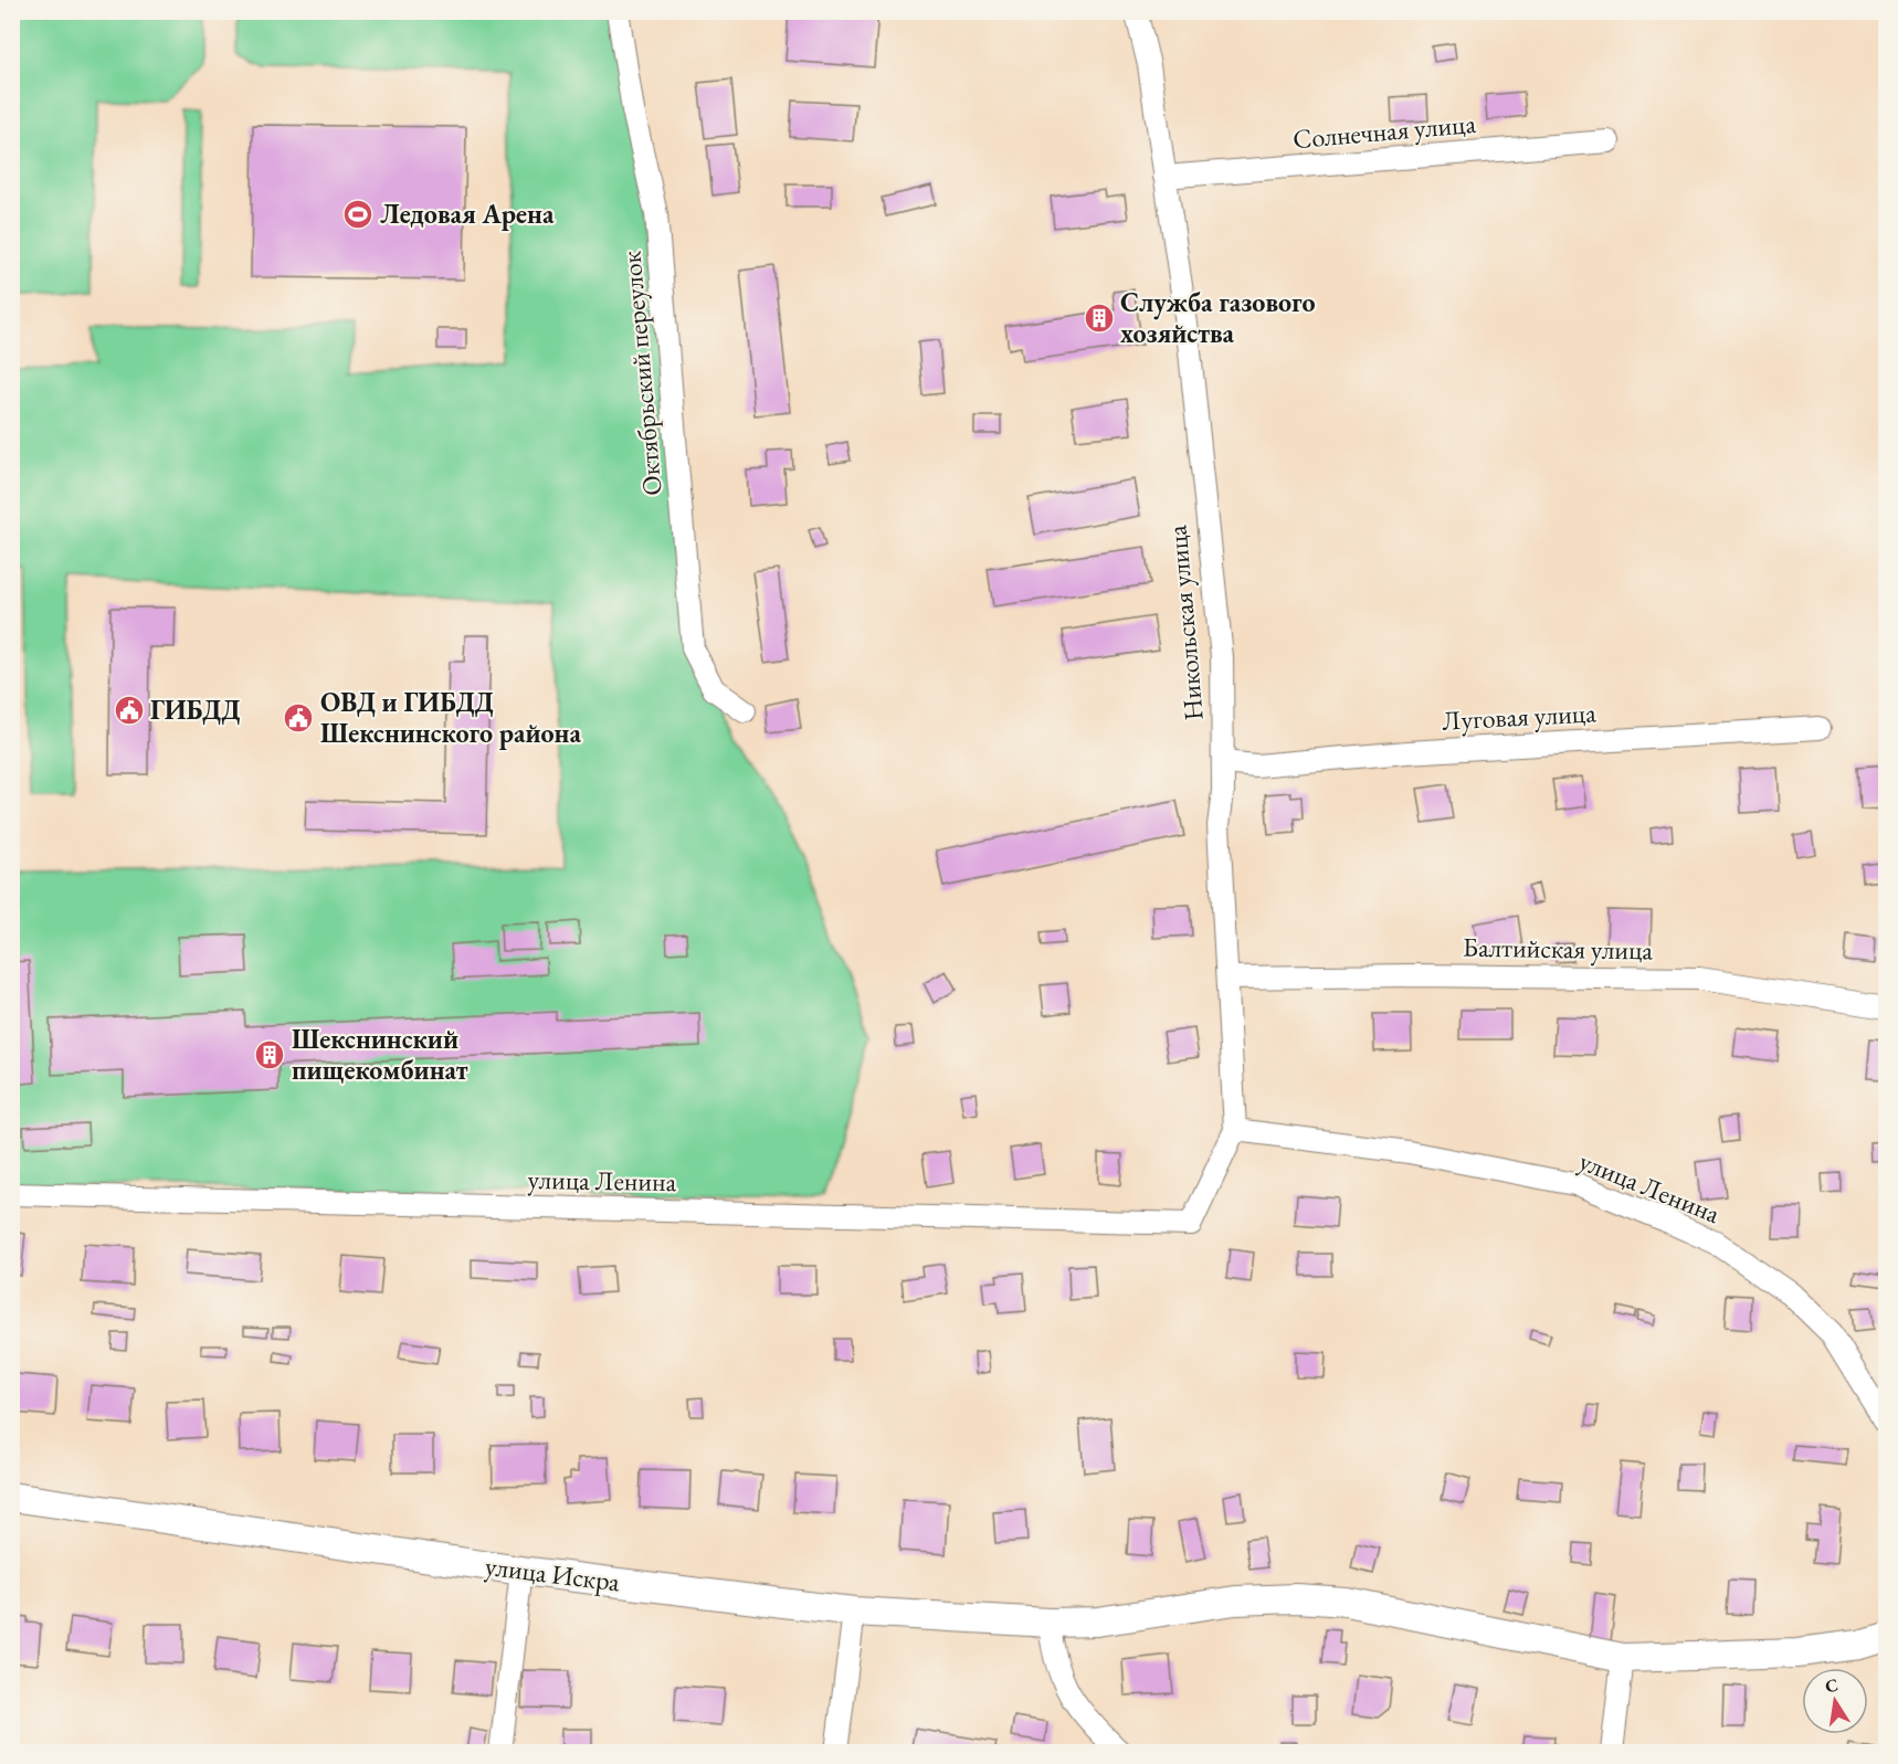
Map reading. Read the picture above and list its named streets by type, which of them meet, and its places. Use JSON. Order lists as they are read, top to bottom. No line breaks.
{"streets":{"street":["Солнечная улица","Октябрьский переулок","Никольская улица","Луговая улица","Балтийская улица","улица Ленина","улица Искра"]},"crossings":[["Солнечная улица","Никольская улица"],["Никольская улица","Луговая улица"],["Никольская улица","Балтийская улица"],["Никольская улица","улица Ленина"]],"places":{"sports":["Ледовая Арена"],"building":["Служба газового хозяйства","Шекснинский пищекомбинат"],"public building":["ГИБДД","ОВД и ГИБДД Шекснинского района"]},"north":"top"}
